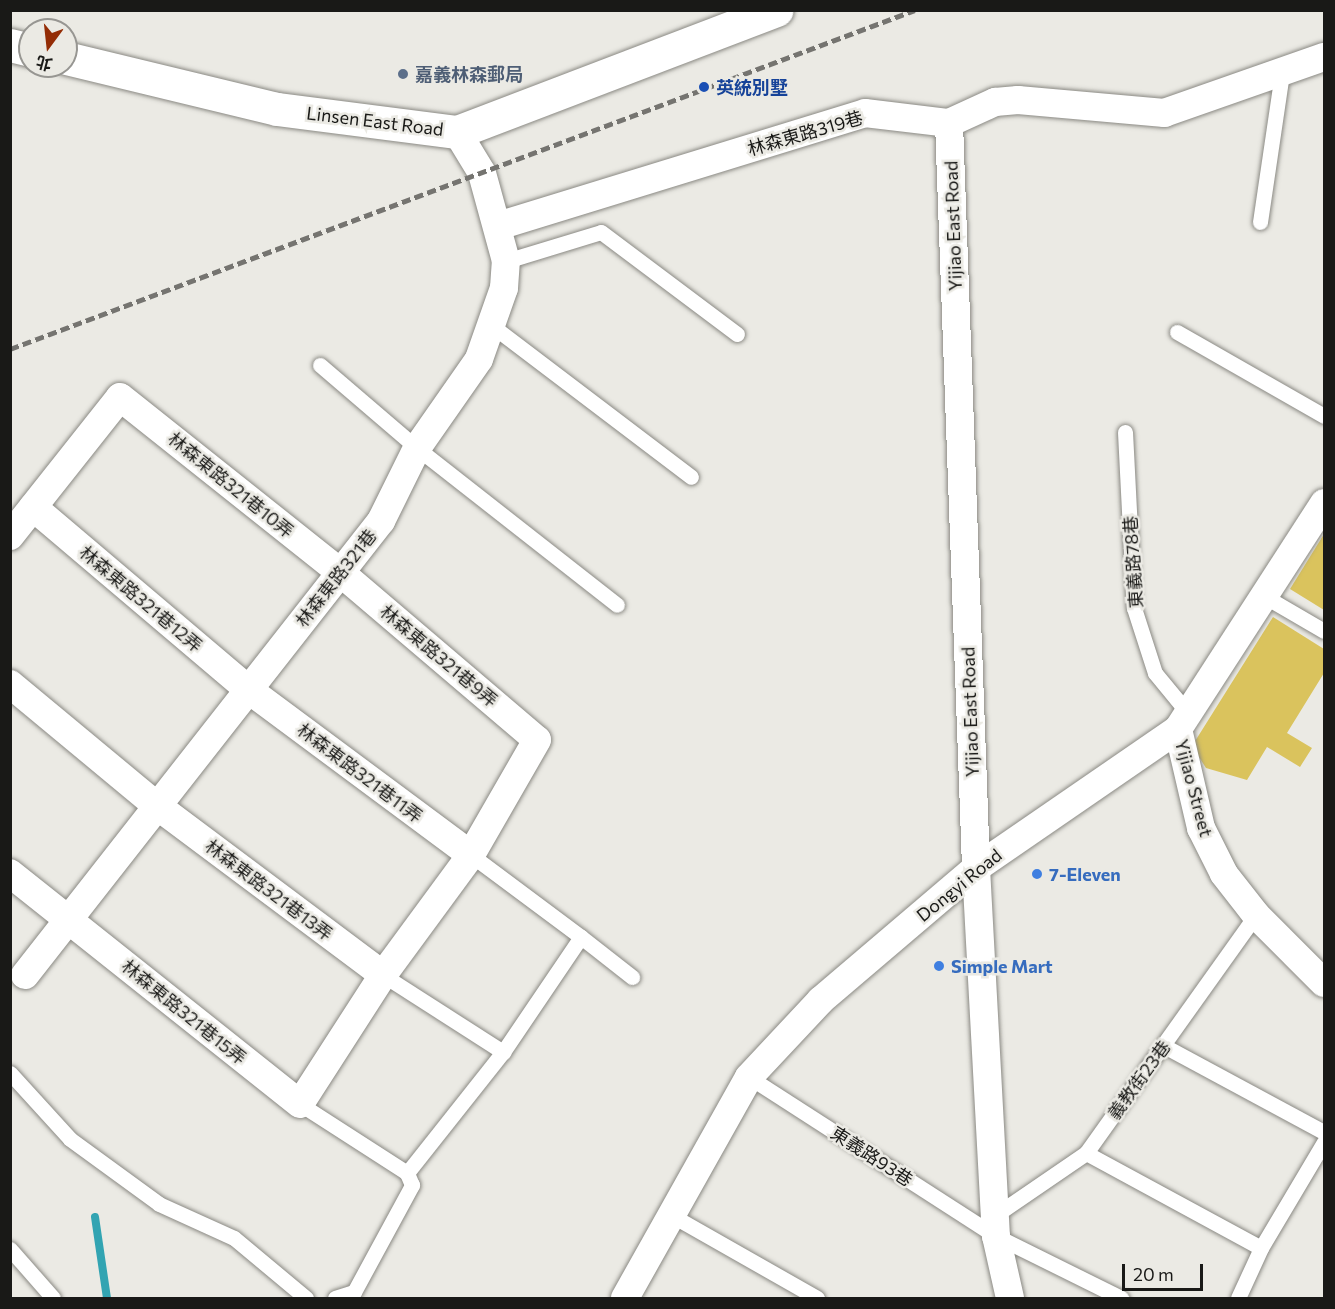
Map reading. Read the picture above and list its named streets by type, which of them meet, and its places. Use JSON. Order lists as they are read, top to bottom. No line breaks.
{"streets":{"main road":["Linsen East Road"],"street":["林森東路319巷","Yijiao East Road","林森東路321巷10弄","林森東路321巷","林森東路321巷12弄","林森東路321巷9弄","林森東路321巷11弄","Yijiao Street","Dongyi Road","林森東路321巷13弄","林森東路321巷15弄"],"lane":["東義路78巷","義教街23巷","東義路93巷"]},"crossings":[["Linsen East Road","林森東路321巷"],["林森東路319巷","Yijiao East Road"],["林森東路319巷","林森東路321巷"],["Yijiao East Road","Dongyi Road"],["Yijiao East Road","義教街23巷"],["Yijiao East Road","東義路93巷"],["林森東路321巷10弄","林森東路321巷"],["林森東路321巷10弄","林森東路321巷12弄"],["林森東路321巷10弄","林森東路321巷9弄"],["東義路78巷","Yijiao Street"],["東義路78巷","Dongyi Road"],["林森東路321巷","林森東路321巷12弄"],["林森東路321巷","林森東路321巷9弄"],["林森東路321巷","林森東路321巷11弄"],["林森東路321巷","林森東路321巷13弄"],["林森東路321巷","林森東路321巷15弄"],["林森東路321巷12弄","林森東路321巷11弄"],["林森東路321巷9弄","林森東路321巷11弄"],["Yijiao Street","Dongyi Road"],["Yijiao Street","義教街23巷"],["Dongyi Road","東義路93巷"],["義教街23巷","東義路93巷"]],"places":["嘉義林森郵局","英統別墅","7-Eleven","Simple Mart"],"scale_bar":"20 m","north":"bottom"}
